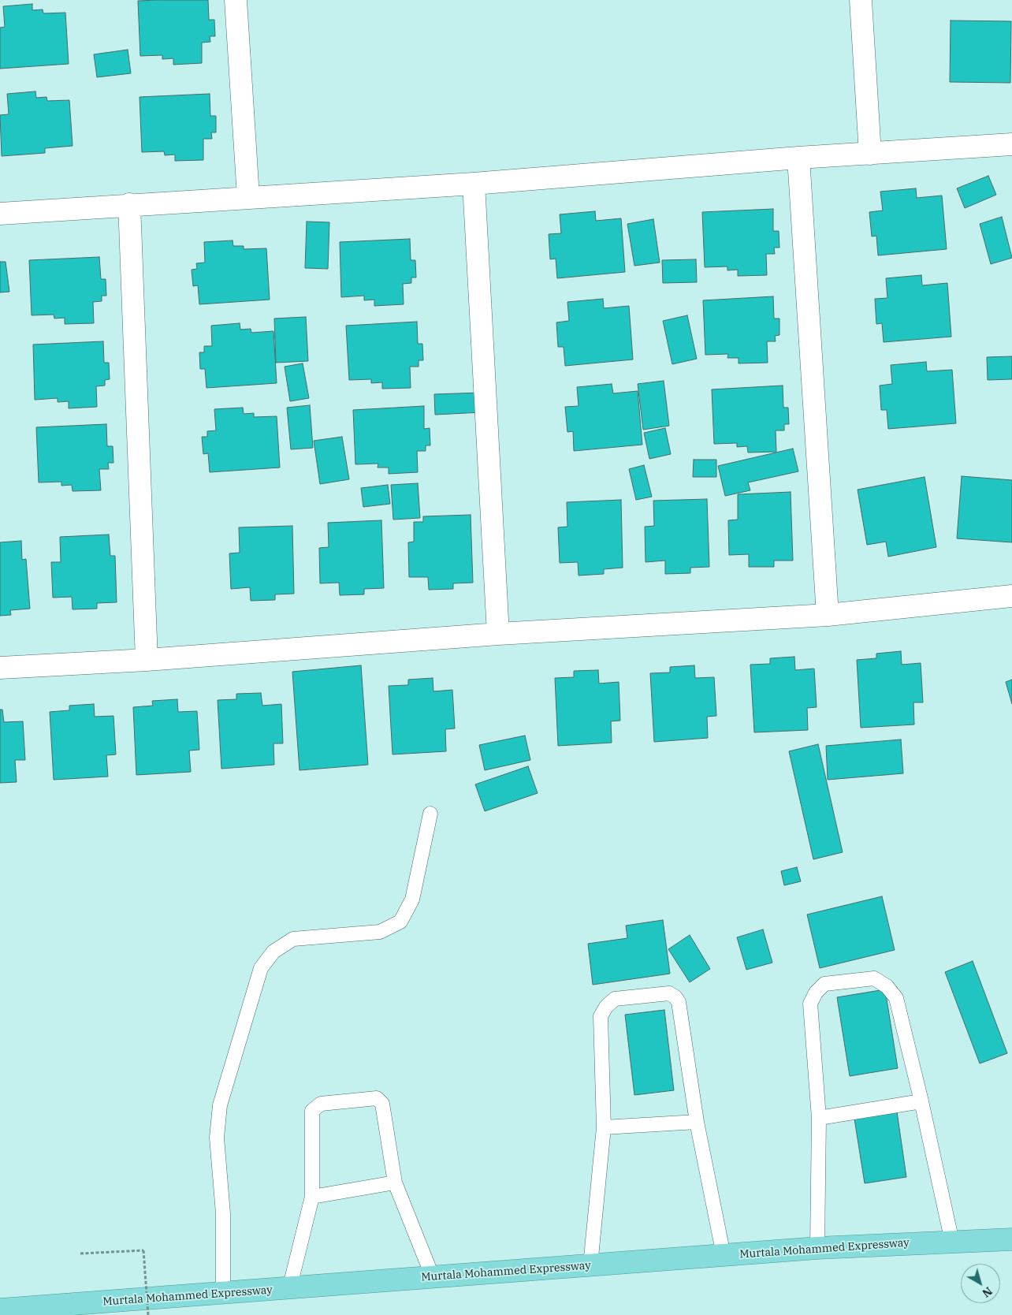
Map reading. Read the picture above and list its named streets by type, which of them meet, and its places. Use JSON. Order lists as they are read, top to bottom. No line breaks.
{"streets":{"highway":["Murtala Mohammed Expressway"]},"north":"bottom right"}
